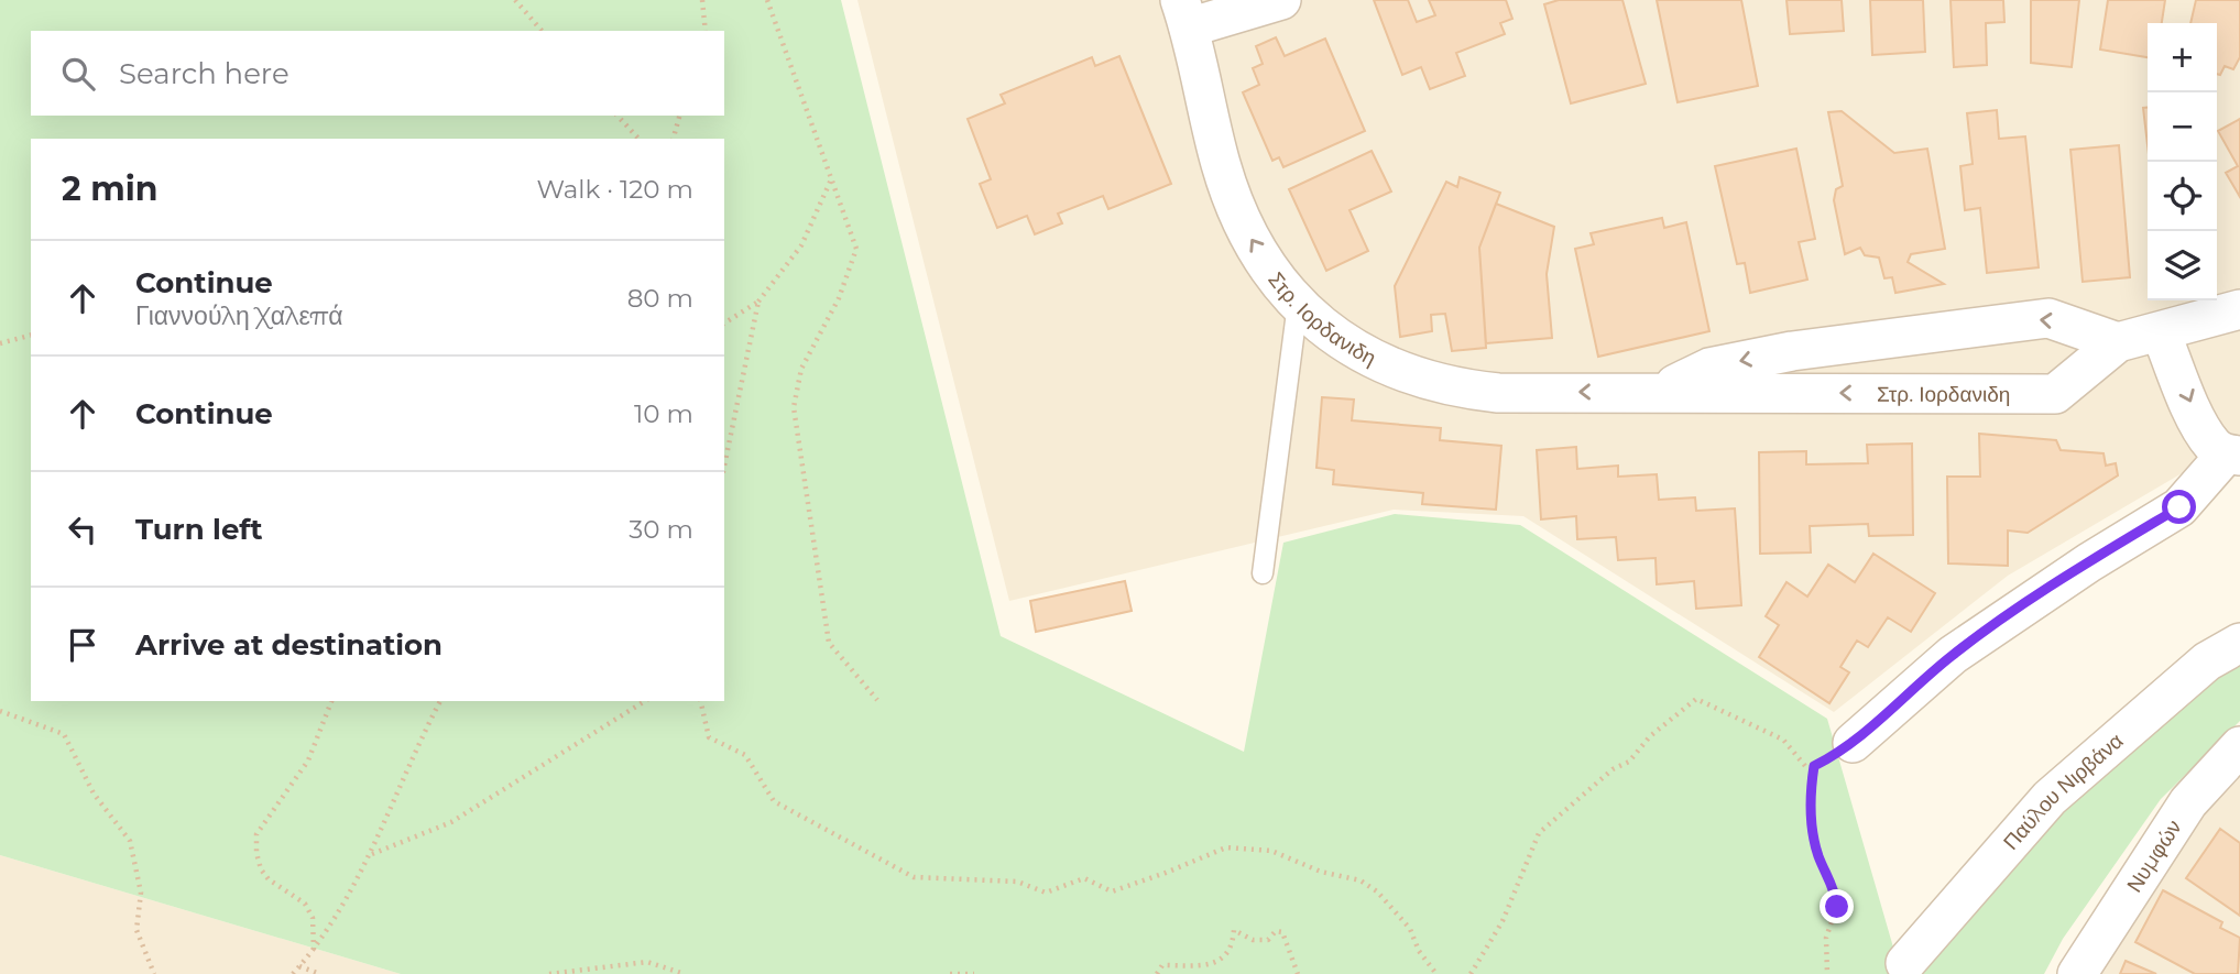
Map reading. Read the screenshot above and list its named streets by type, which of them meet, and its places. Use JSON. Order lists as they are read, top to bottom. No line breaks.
{"streets":{"street":["Στρ. Ιορδανιδη","Παύλου Νιρβάνα","Νυμφών"]},"one_way":["Στρ. Ιορδανιδη"],"page":{"map_buttons":["+","−"],"search":"Search here","heading":["2 min","Walk · 120 m"],"list":[["Continue","Γιαννούλη Χαλεπά","80 m"],["Continue","10 m"],["Turn left","30 m"],"Arrive at destination"]}}
